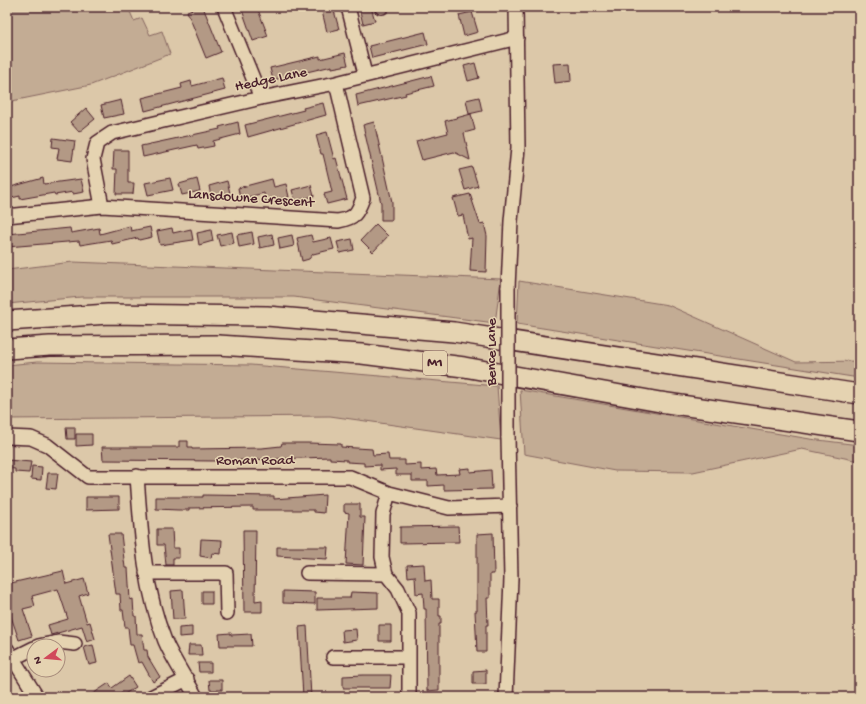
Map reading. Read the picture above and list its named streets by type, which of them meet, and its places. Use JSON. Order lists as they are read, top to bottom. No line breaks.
{"streets":{"highway":["M1"],"street":["Hedge Lane","Lansdowne Crescent","Bence Lane","Roman Road"]},"crossings":[["Hedge Lane","Lansdowne Crescent"],["Hedge Lane","Bence Lane"],["Bence Lane","Roman Road"]],"north":"left"}
